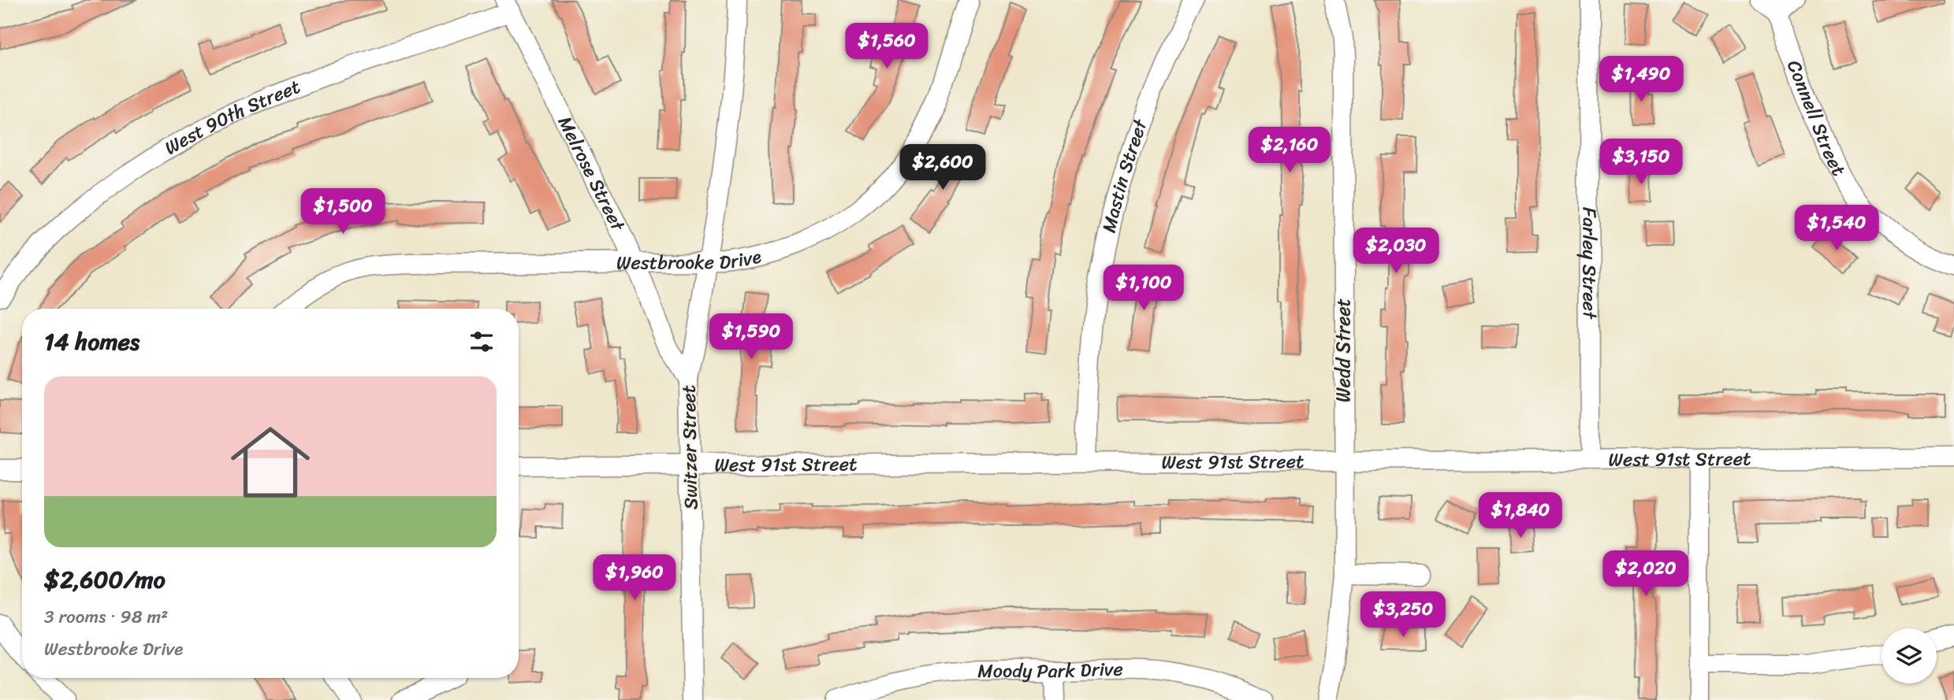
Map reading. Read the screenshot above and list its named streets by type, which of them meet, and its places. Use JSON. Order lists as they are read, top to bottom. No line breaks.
{"streets":{"street":["Connell Street","West 90th Street","Melrose Street","Mastin Street","Westbrooke Drive","Farley Street","Wedd Street","Switzer Street","West 91st Street","Moody Park Drive"]},"crossings":[["West 90th Street","Melrose Street"],["Melrose Street","Westbrooke Drive"],["Melrose Street","Switzer Street"],["Mastin Street","West 91st Street"],["Westbrooke Drive","Switzer Street"],["Farley Street","West 91st Street"],["Wedd Street","West 91st Street"],["Switzer Street","West 91st Street"]],"page":{"price":["$1,560","$1,490","$2,160","$3,150","$2,600","$1,500","$1,540","$2,030","$1,100","$1,590","$1,840","$2,020","$1,960","$3,250"],"heading":"14 homes","list":[{"name":"$2,600/mo","note":"3 rooms · 98 m² · Westbrooke Drive"}]}}
